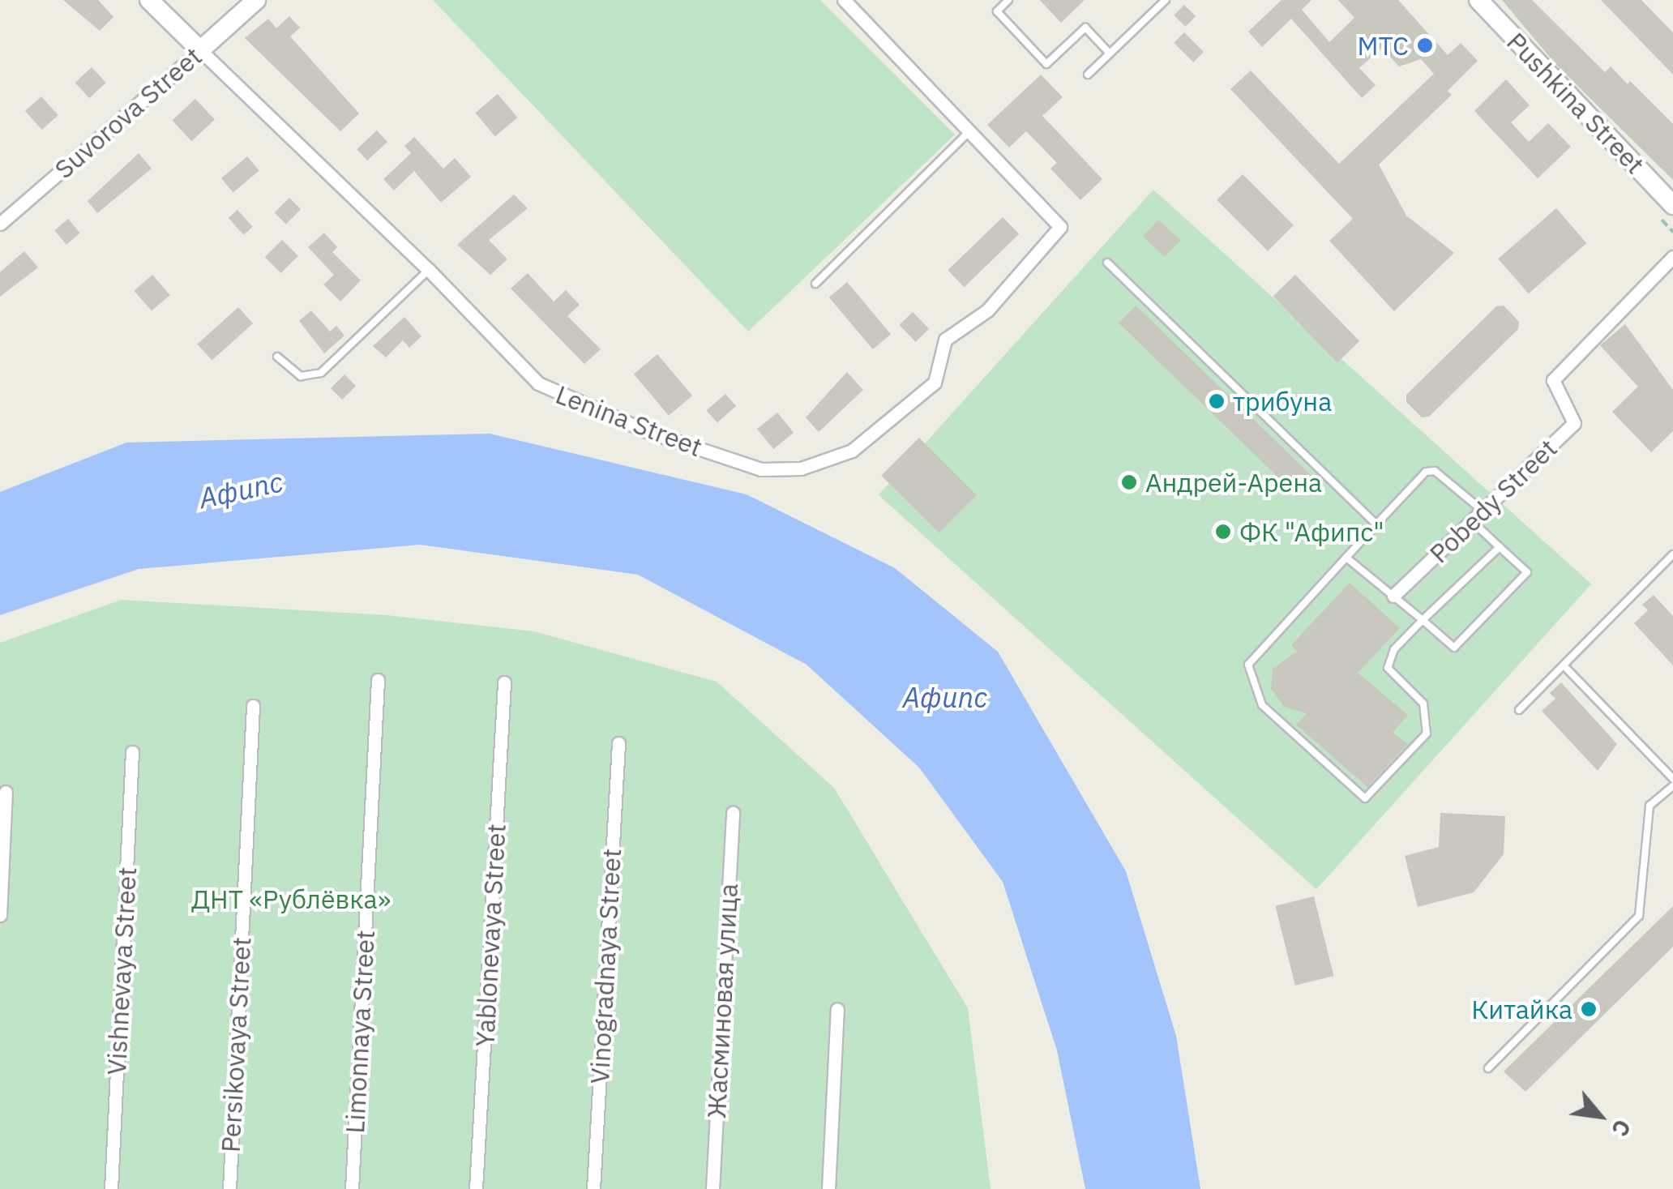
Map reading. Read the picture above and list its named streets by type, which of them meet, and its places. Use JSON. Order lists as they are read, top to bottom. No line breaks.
{"streets":{"street":["Pushkina Street","Suvorova Street","Lenina Street","Pobedy Street","Yablonevaya Street","Vinogradnaya Street","Vishnevaya Street","Жасминовая улица","Limonnaya Street","Persikovaya Street"]},"crossings":[["Suvorova Street","Lenina Street"]],"water":["Афипс"],"parks":["ДНТ «Рублёвка»"],"places":["МТС","трибуна","Андрей-Арена","ФК \"Афипс\"","Китайка"],"north":"bottom right"}
